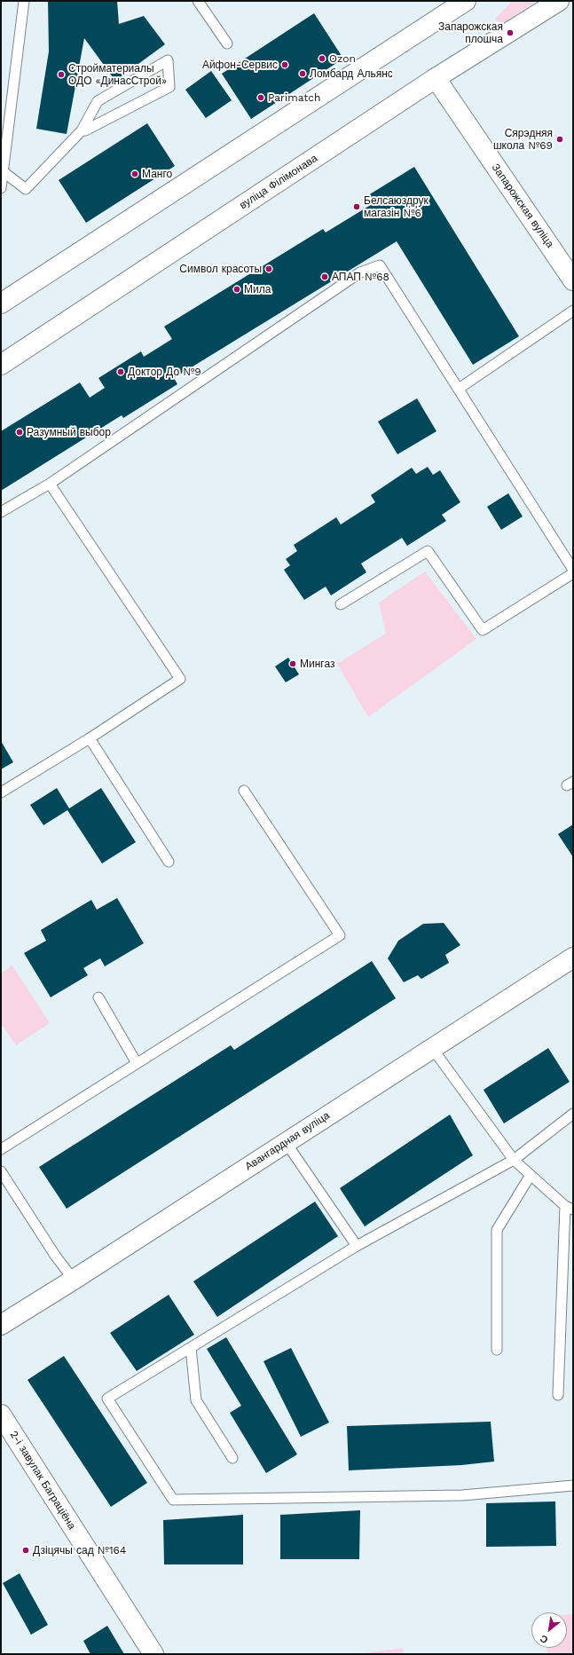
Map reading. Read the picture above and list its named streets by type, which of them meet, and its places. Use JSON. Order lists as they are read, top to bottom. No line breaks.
{"streets":{"main road":["вуліца Філімонава","Запарожская вуліца","Авангардная вуліца","2-і завулак Баграціёна"]},"crossings":[["вуліца Філімонава","Запарожская вуліца"]],"places":["Запарожская плошча","Ozon","Айфон-Сервис","Ломбард Альянс","Стройматериалы ОДО «ДинасСтрой»","Parimatch","Сярэдняя школа №69","Манго","Белсаюздрук магазін №6","Символ красоты","АПАП №68","Мила","Доктор До №9","Разумный выбор","Мингаз","Дзіцячы сад №164"],"north":"bottom left"}
